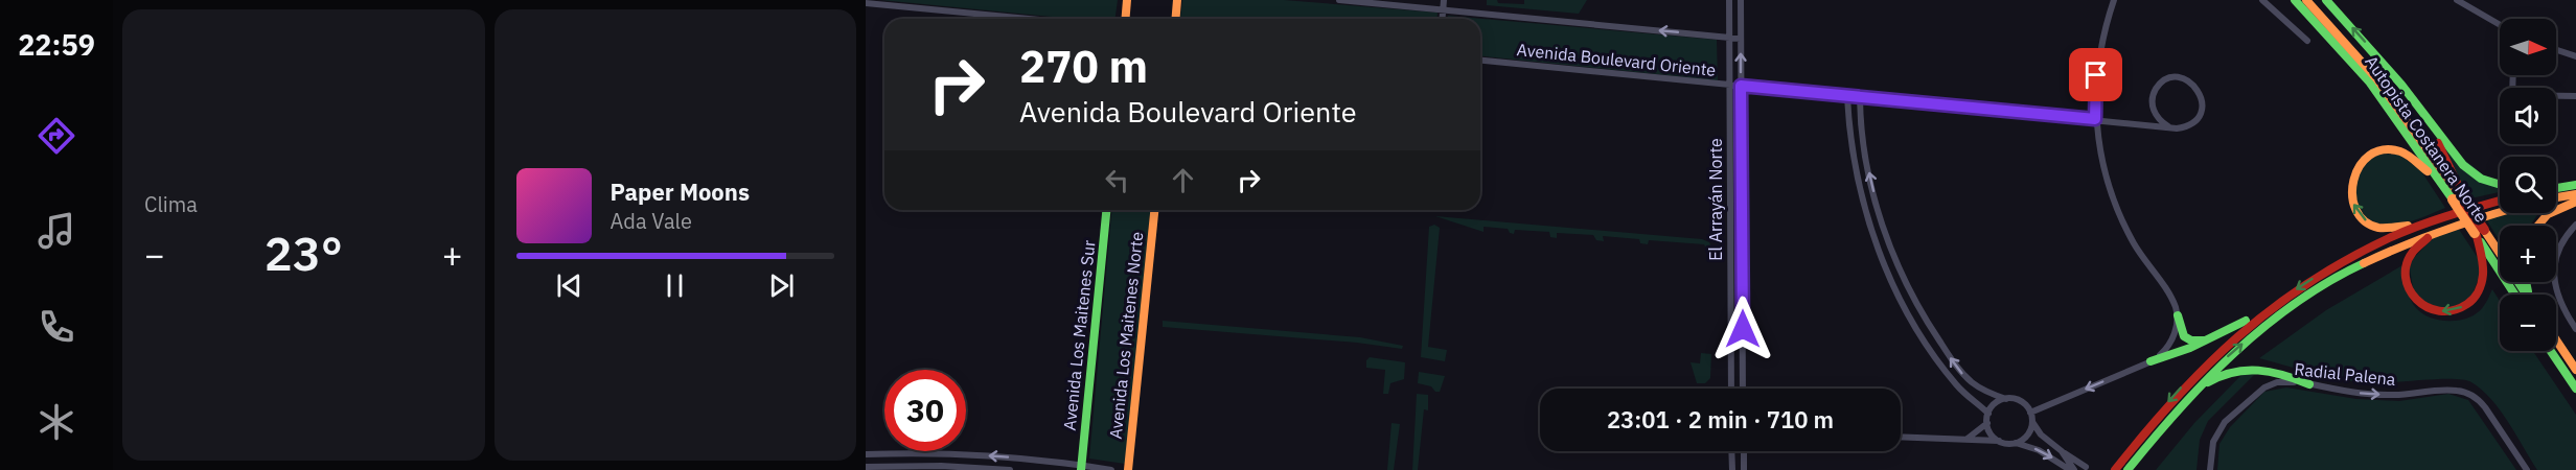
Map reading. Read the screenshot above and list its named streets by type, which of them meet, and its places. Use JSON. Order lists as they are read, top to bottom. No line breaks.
{"streets":{"main road":["Autopista Costanera Norte","Avenida Los Maitenes Sur","Avenida Los Maitenes Norte"],"street":["Avenida Boulevard Oriente","El Arrayán Norte","Radial Palena"]},"crossings":[["Avenida Boulevard Oriente","El Arrayán Norte"]],"one_way":["Radial Palena"],"north":"right","page":{"tabs":"22:59","tile":"Clima","map_buttons":["+","−"],"turn":["270 m","Avenida Boulevard Oriente"],"song":["Paper Moons","Ada Vale"],"heat":["−","23°","+"],"limit":"30","trip":"23:01 · 2 min · 710 m"}}
